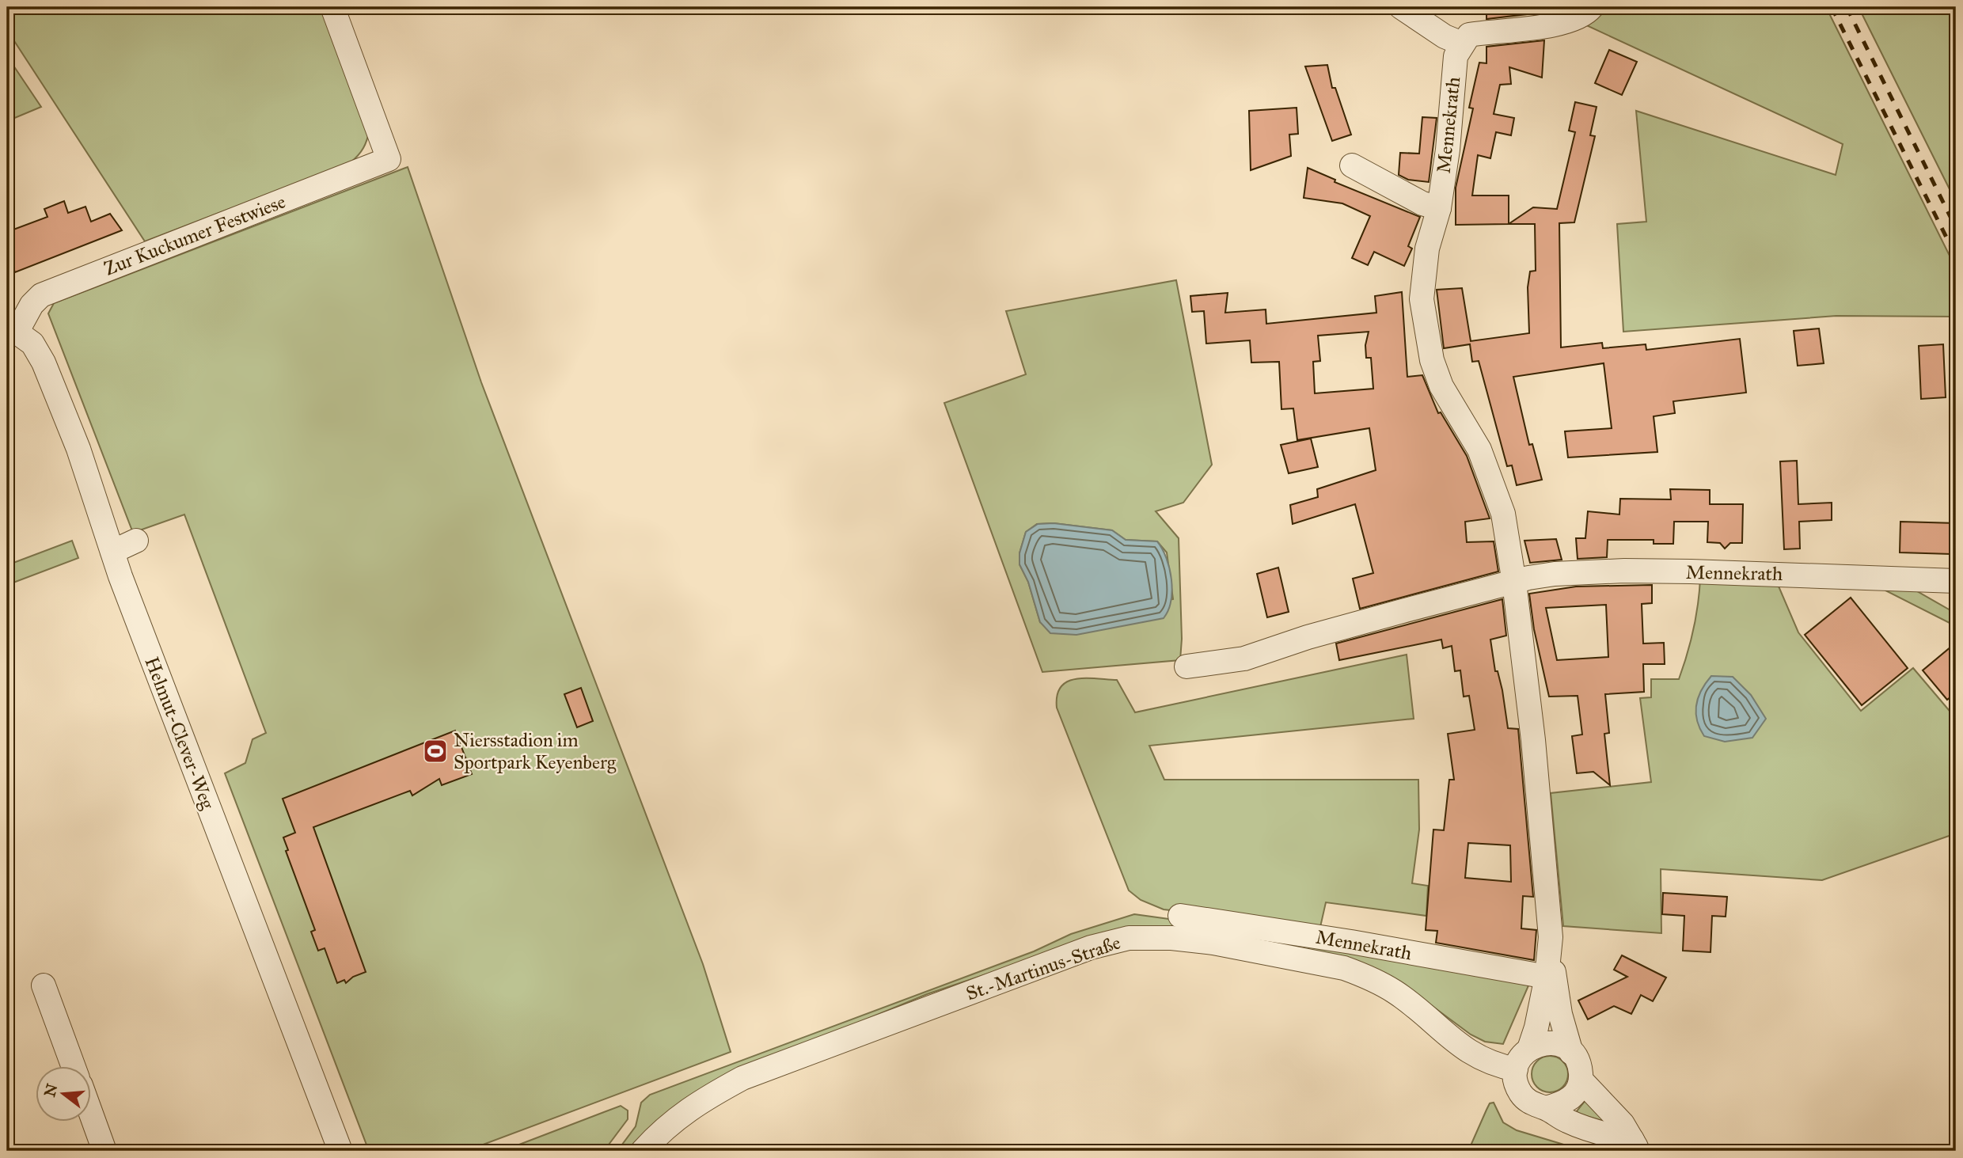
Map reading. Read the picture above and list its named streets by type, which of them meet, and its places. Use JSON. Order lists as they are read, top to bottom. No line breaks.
{"streets":{"street":["Mennekrath","Zur Kuckumer Festwiese","Helmut-Clever-Weg","St.-Martinus-Straße"]},"crossings":[["Mennekrath","St.-Martinus-Straße"],["Zur Kuckumer Festwiese","Helmut-Clever-Weg"]],"places":{"sports":["Niersstadion im Sportpark Keyenberg"]},"north":"left"}
